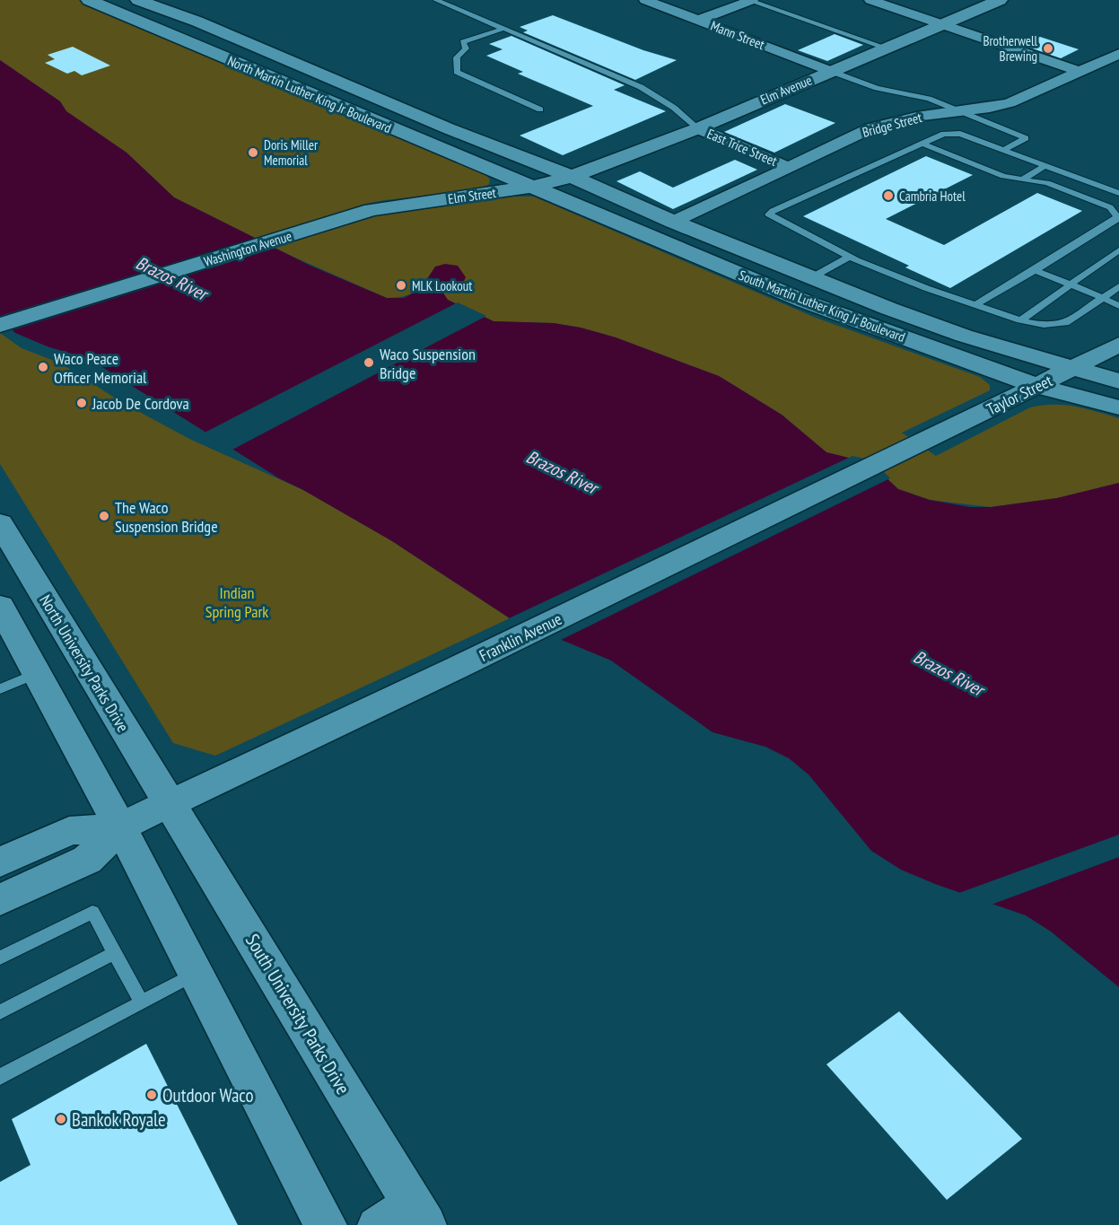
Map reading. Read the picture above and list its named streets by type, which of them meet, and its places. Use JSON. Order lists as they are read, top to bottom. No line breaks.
{"streets":{"main road":["Elm Avenue","North Martin Luther King Jr Boulevard","Elm Street","Washington Avenue","South Martin Luther King Jr Boulevard","Taylor Street","Franklin Avenue","North University Parks Drive","South University Parks Drive"],"street":["Mann Street","Bridge Street","East Trice Street"]},"crossings":[["Mann Street","Elm Avenue"],["Elm Avenue","North Martin Luther King Jr Boulevard"],["Elm Avenue","East Trice Street"],["Elm Avenue","Elm Street"],["Elm Avenue","South Martin Luther King Jr Boulevard"],["North Martin Luther King Jr Boulevard","Elm Street"],["North Martin Luther King Jr Boulevard","South Martin Luther King Jr Boulevard"],["Bridge Street","East Trice Street"],["Bridge Street","South Martin Luther King Jr Boulevard"],["Elm Street","Washington Avenue"],["Elm Street","South Martin Luther King Jr Boulevard"],["South Martin Luther King Jr Boulevard","Taylor Street"],["Taylor Street","Franklin Avenue"],["Franklin Avenue","North University Parks Drive"],["Franklin Avenue","South University Parks Drive"],["North University Parks Drive","South University Parks Drive"]],"water":["Brazos River"],"parks":["Indian Spring Park"],"places":["Brotherwell Brewing","Doris Miller Memorial","Cambria Hotel","MLK Lookout","Waco Suspension Bridge","Waco Peace Officer Memorial","Jacob De Cordova","The Waco Suspension Bridge","Outdoor Waco","Bankok Royale"]}
